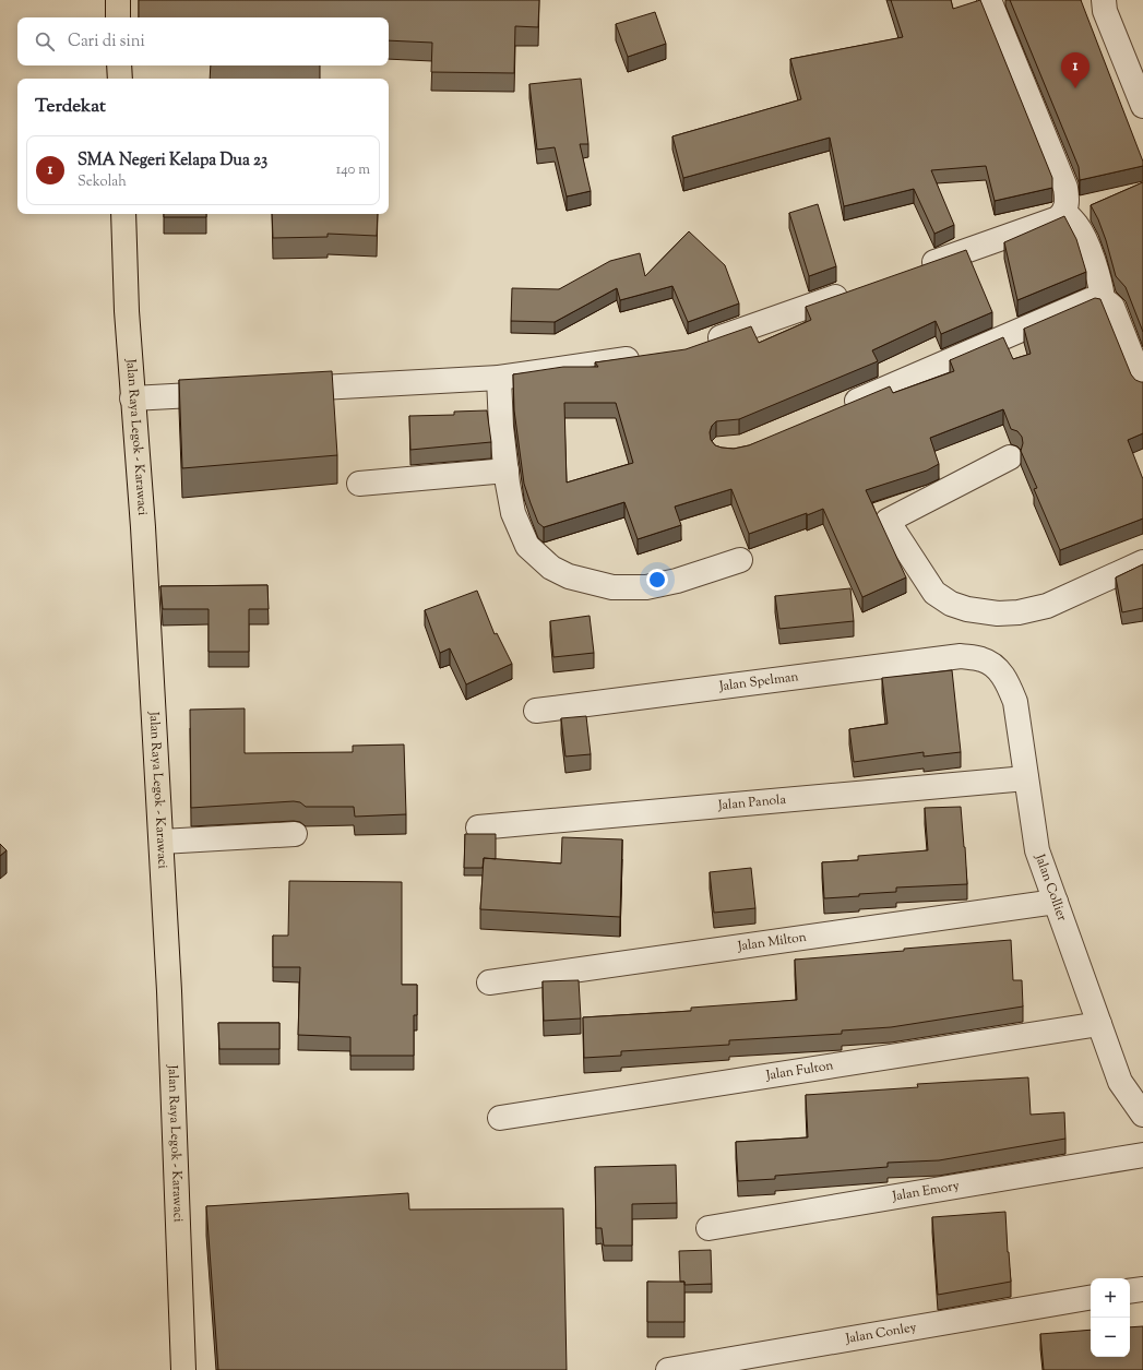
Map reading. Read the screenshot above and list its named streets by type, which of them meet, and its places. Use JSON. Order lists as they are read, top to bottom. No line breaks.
{"streets":{"main road":["Jalan Raya Legok - Karawaci"],"street":["Jalan Spelman","Jalan Panola","Jalan Collier","Jalan Milton","Jalan Fulton","Jalan Emory","Jalan Conley"]},"crossings":[["Jalan Spelman","Jalan Collier"],["Jalan Panola","Jalan Collier"],["Jalan Collier","Jalan Milton"],["Jalan Collier","Jalan Fulton"]],"page":{"search":"Cari di sini","pins":"1","heading":"Terdekat","list":[{"mark":"1","name":"SMA Negeri Kelapa Dua 23","note":"Sekolah","value":"140 m"}],"map_buttons":["+","−"]}}
